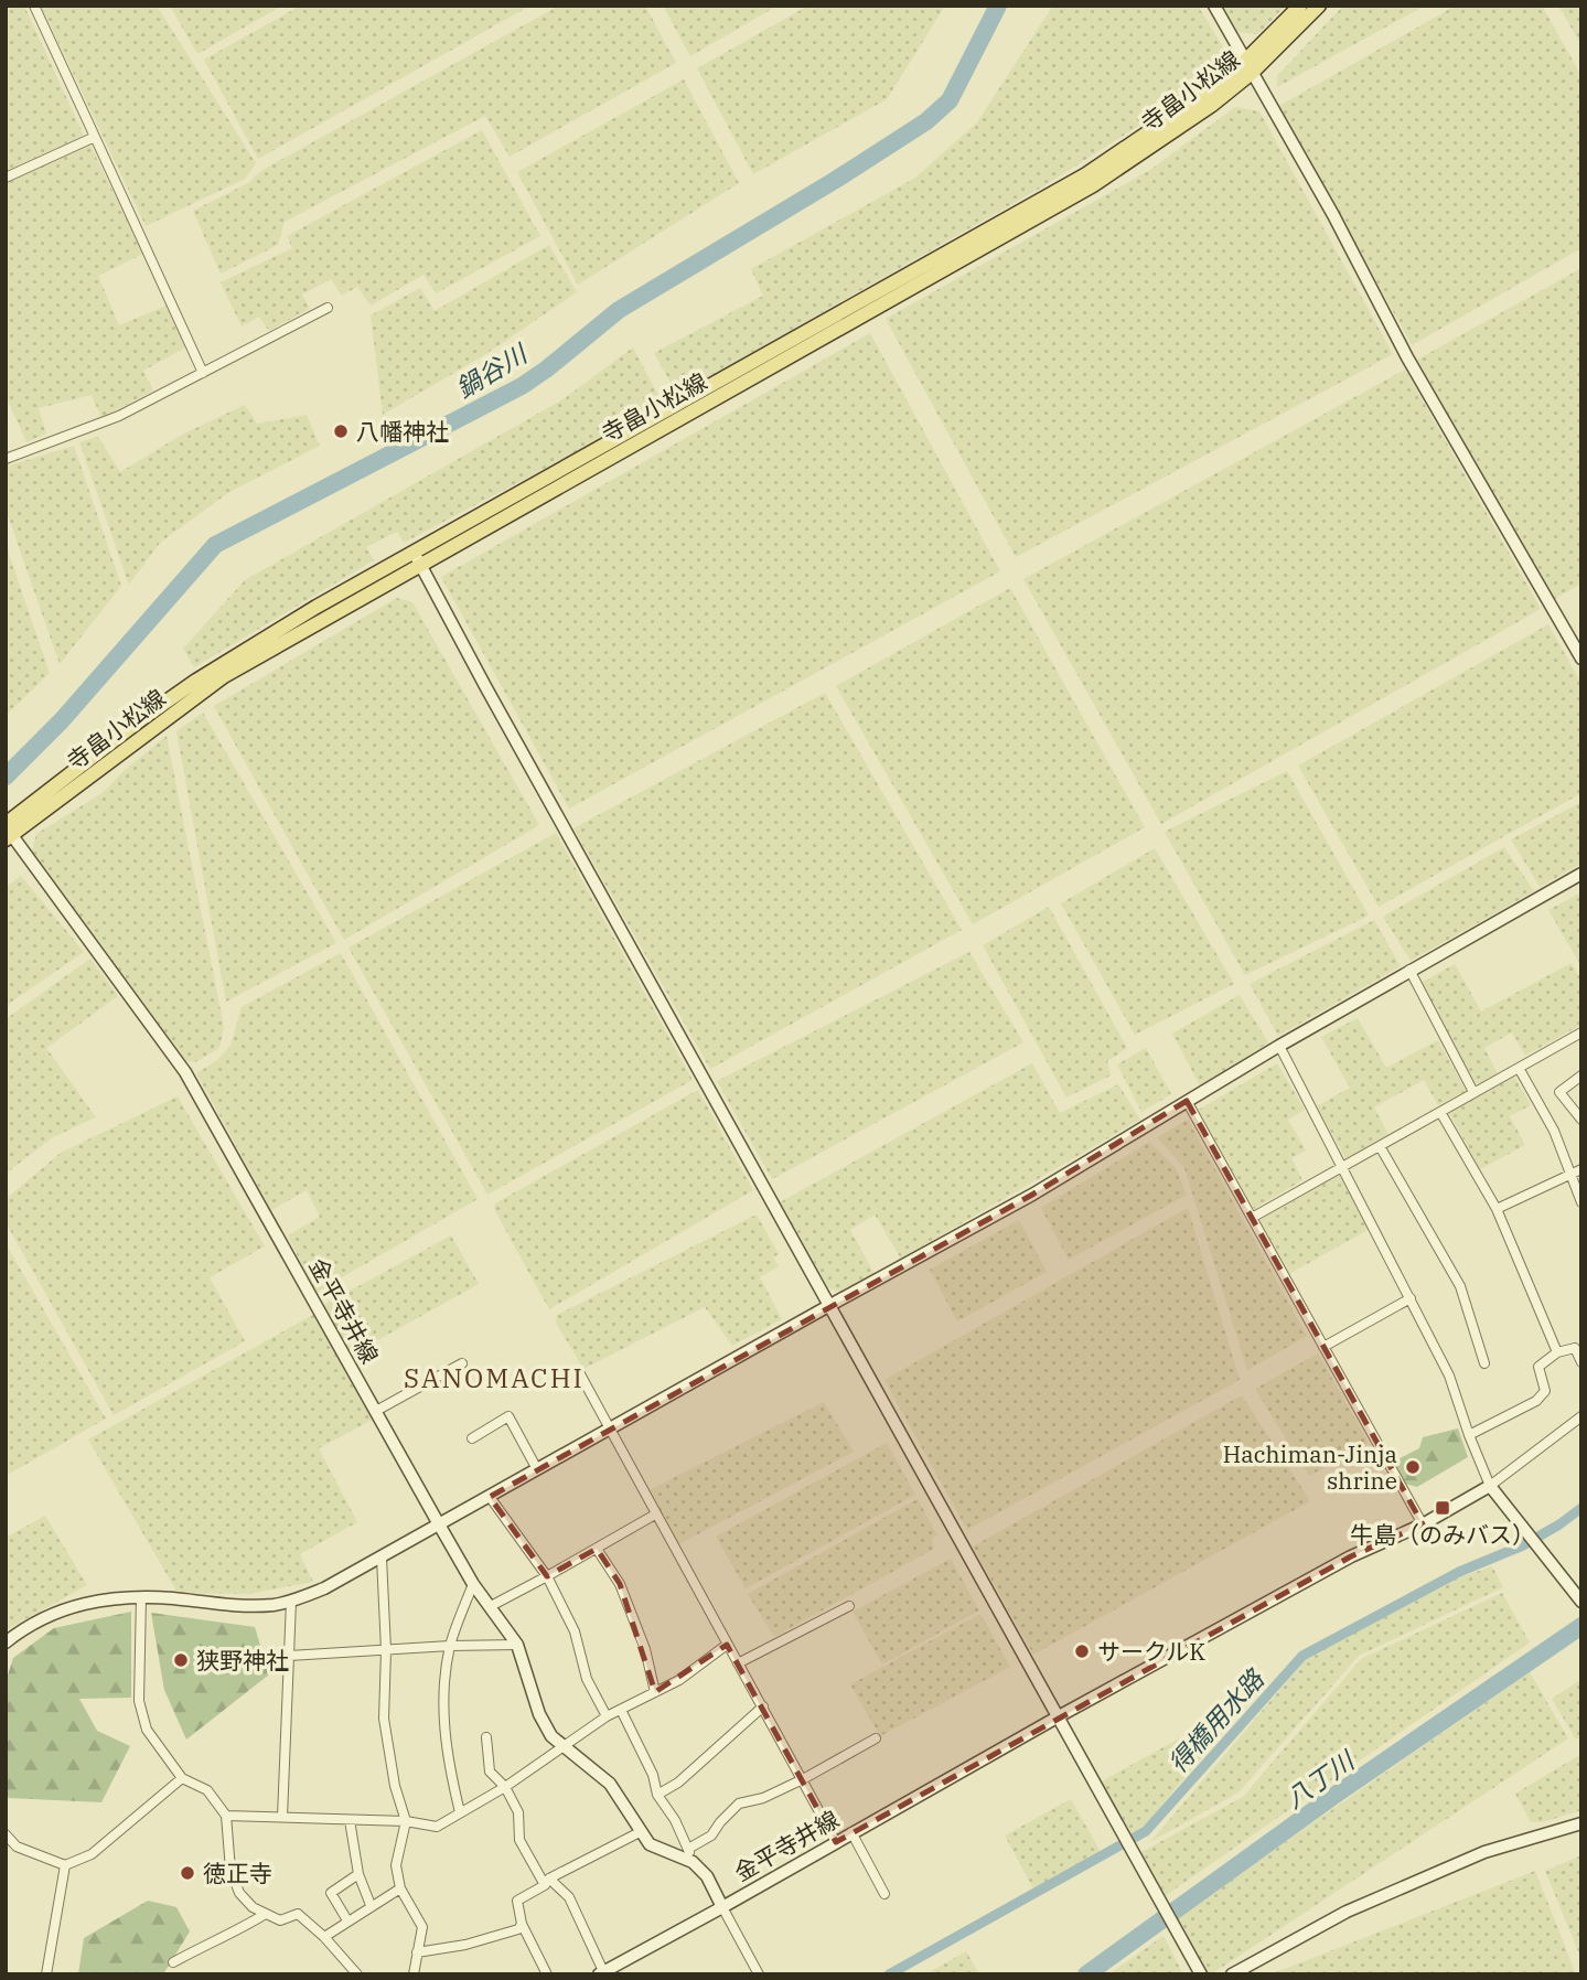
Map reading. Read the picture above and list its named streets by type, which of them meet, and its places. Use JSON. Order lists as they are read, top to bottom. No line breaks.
{"streets":{"main road":["寺畠小松線"],"street":["金平寺井線"]},"crossings":[["寺畠小松線","金平寺井線"]],"districts":["SANOMACHI"],"water":["鍋谷川","得橋用水路","八丁川"],"places":{"other":["八幡神社","Hachiman-Jinja shrine","サークルK","狭野神社","徳正寺"],"transit":["牛島（のみバス）"]}}
